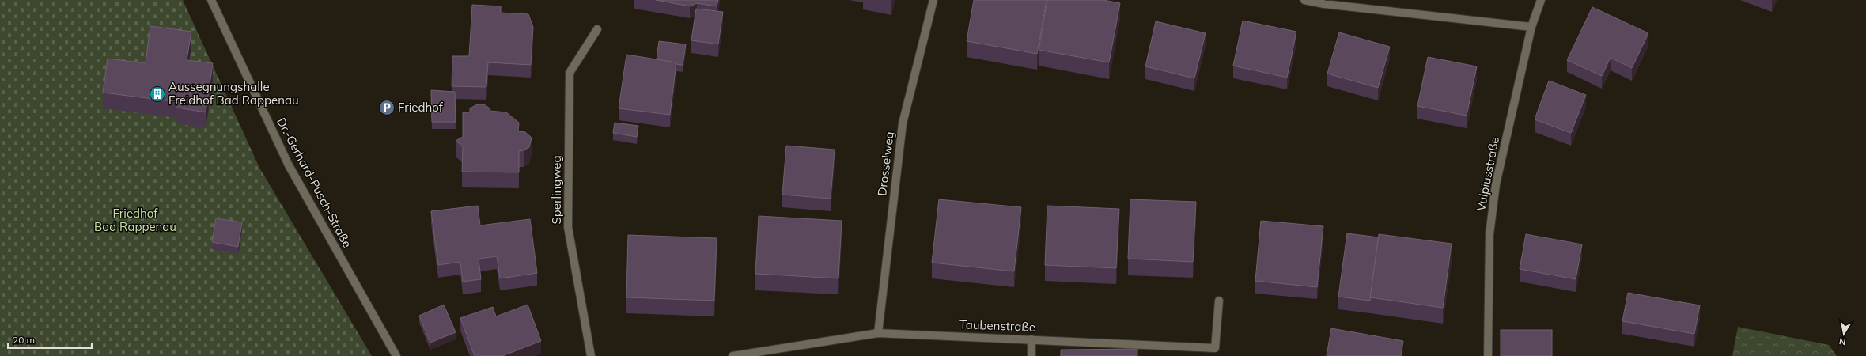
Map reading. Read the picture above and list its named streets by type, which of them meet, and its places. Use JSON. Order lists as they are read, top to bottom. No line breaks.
{"streets":{"street":["Drosselweg","Vulpiusstraße","Dr.-Gerhard-Pusch-Straße","Sperlingweg","Taubenstraße"]},"crossings":[["Drosselweg","Taubenstraße"]],"parks":["Friedhof Bad Rappenau"],"places":{"building":["Aussegnungshalle Freidhof Bad Rappenau"],"parking":["Friedhof"]},"scale_bar":"20 m","north":"bottom"}
